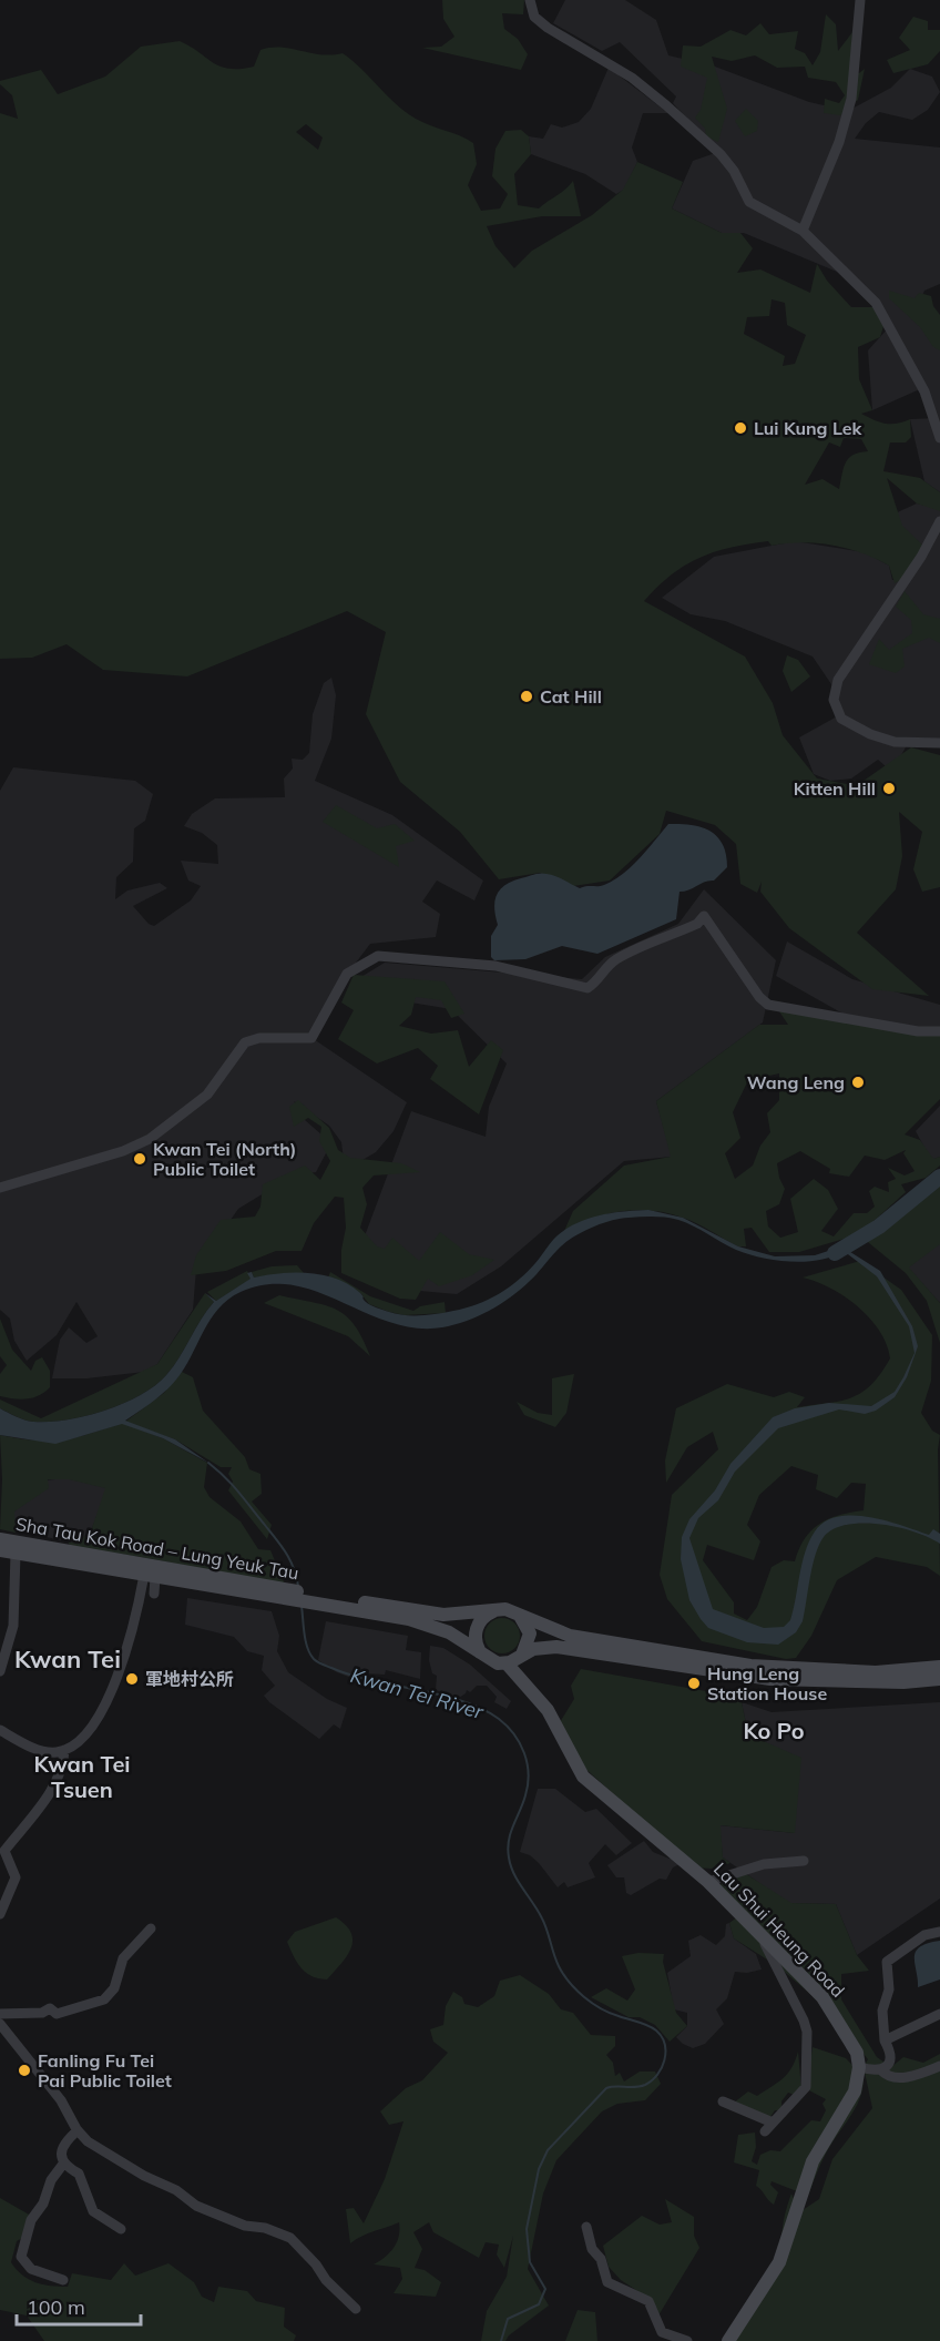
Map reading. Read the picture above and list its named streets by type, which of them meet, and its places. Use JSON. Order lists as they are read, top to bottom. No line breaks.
{"streets":{"main road":["Sha Tau Kok Road – Lung Yeuk Tau","Lau Shui Heung Road"]},"districts":["Kwan Tei","Ko Po","Kwan Tei Tsuen"],"water":["Kwan Tei River"],"places":["Lui Kung Lek","Cat Hill","Kitten Hill","Wang Leng","Kwan Tei (North) Public Toilet","軍地村公所","Hung Leng Station House","Fanling Fu Tei Pai Public Toilet"],"scale_bar":"100 m"}
